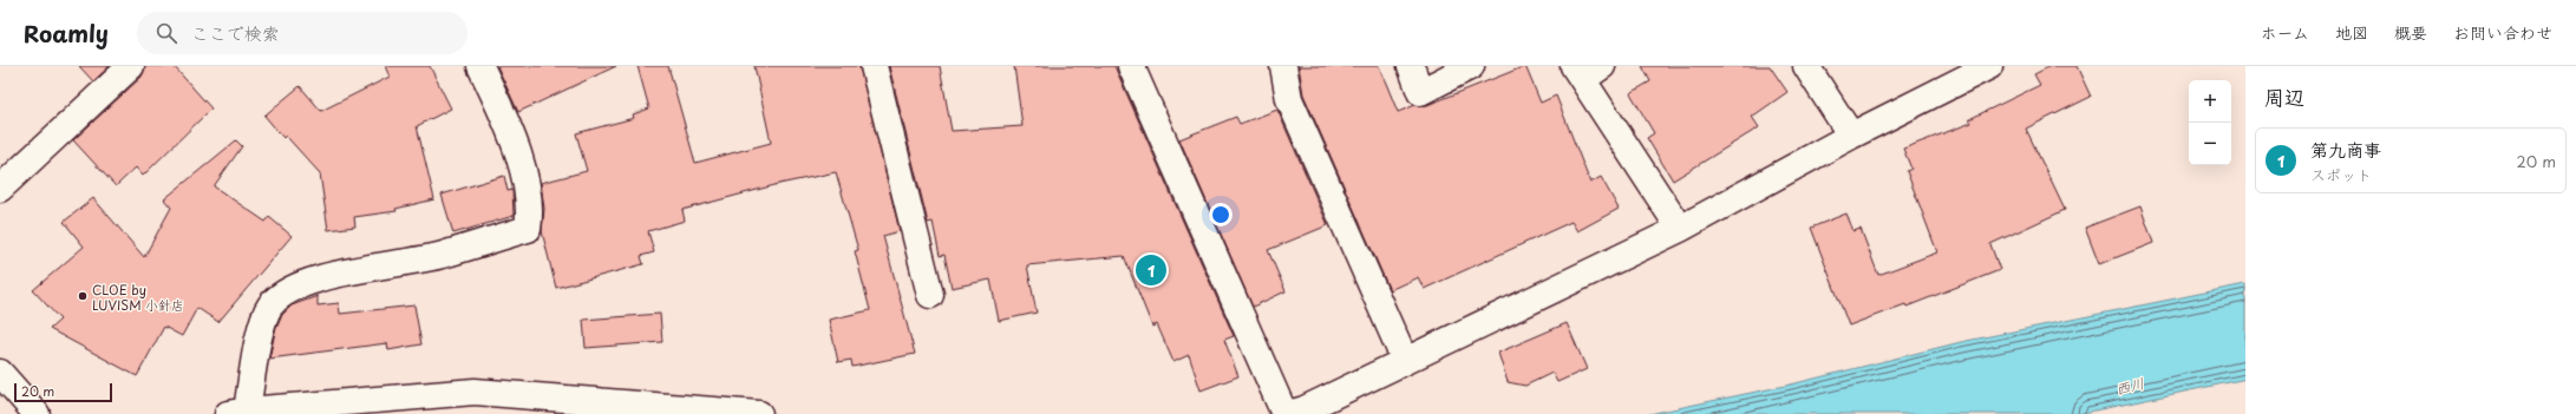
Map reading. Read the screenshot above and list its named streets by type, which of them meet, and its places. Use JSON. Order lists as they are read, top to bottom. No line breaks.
{"water":["西川"],"places":["CLOE by LUVISM 小針店"],"scale_bar":"20 m","page":{"header":"Roamly","search":"ここで検索","nav":["ホーム","地図","概要","お問い合わせ"],"heading":"周辺","map_buttons":["+","−"],"list":[{"mark":"1","name":"第九商事","note":"スポット","value":"20 m"}],"pins":"1","scale":"20 m"}}
